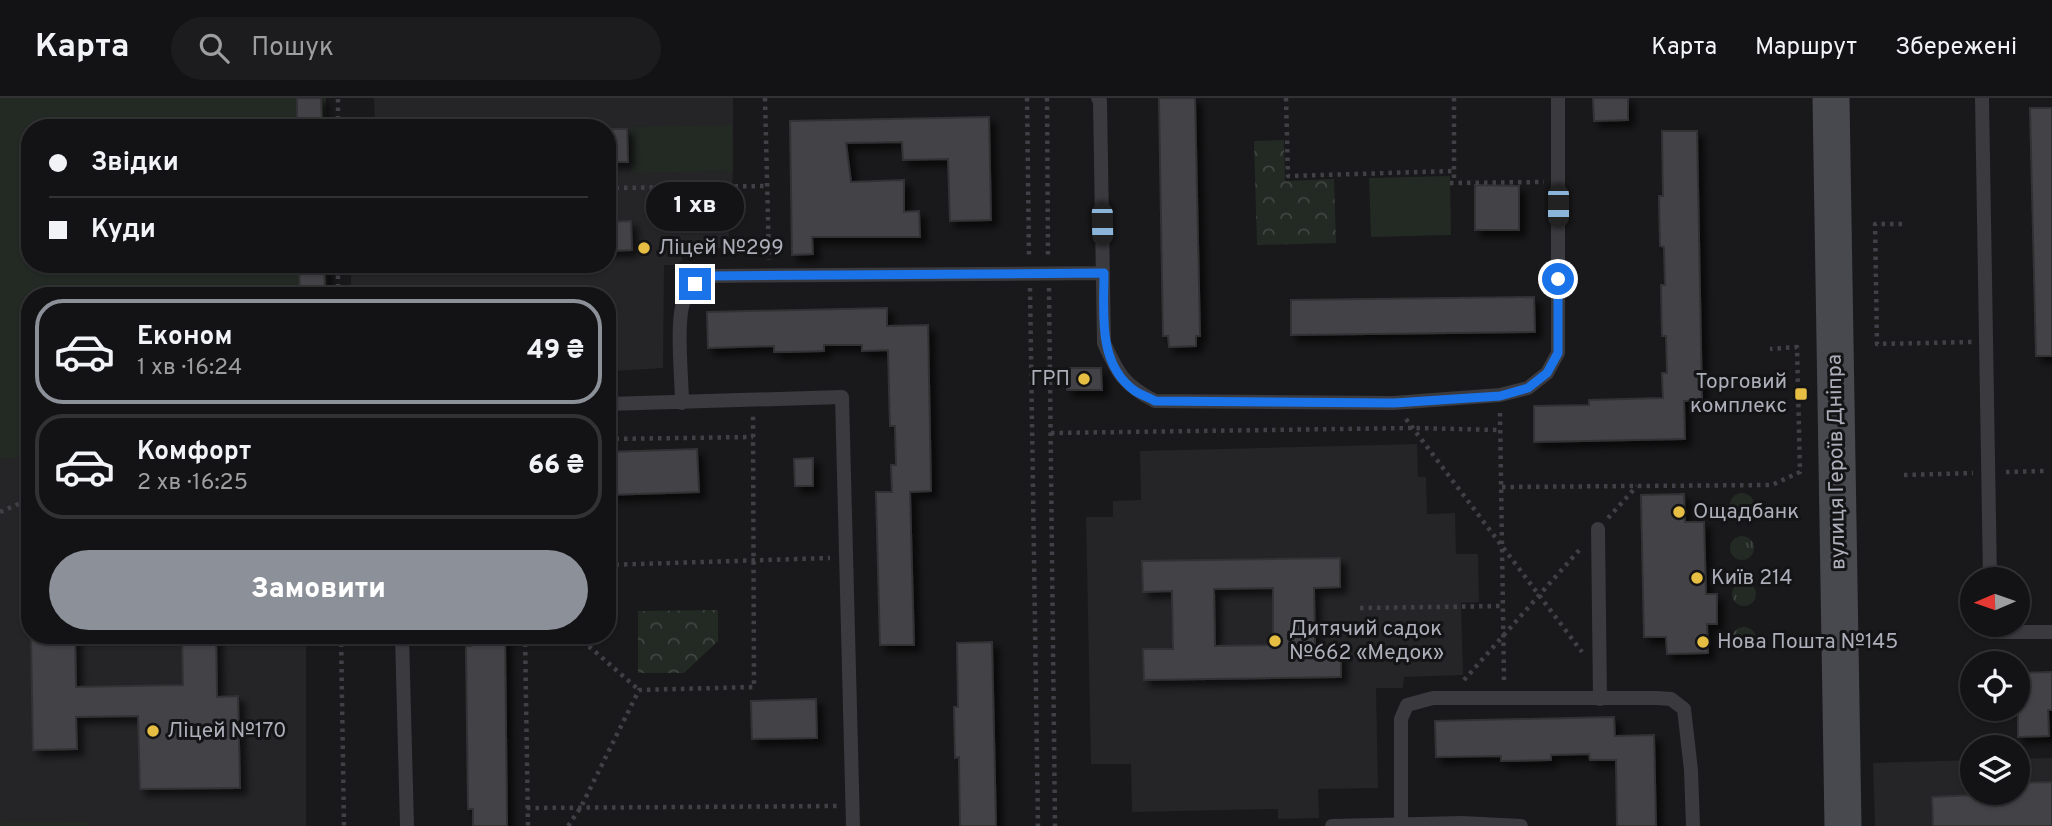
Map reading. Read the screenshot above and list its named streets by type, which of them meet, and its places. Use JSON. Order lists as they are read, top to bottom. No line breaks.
{"streets":{"main road":["вулиця Героїв Дніпра"]},"places":{"other":["Ліцей №299","ГРП","Ощадбанк","Київ 214","Дитячий садок №662 «Медок»","Нова Пошта №145","Ліцей №170"],"transit":["Торговий комплекс"]},"north":"left","page":{"header":"Карта","search":"Пошук","nav":["Карта","Маршрут","Збережені"],"banner":["Звідки","Куди"],"bubble":"1 хв","list":[{"name":"Економ","note":"1 хв · 16:24","value":"49 ₴"},{"name":"Комфорт","note":"2 хв · 16:25","value":"66 ₴"}],"buttons":"Замовити"}}
